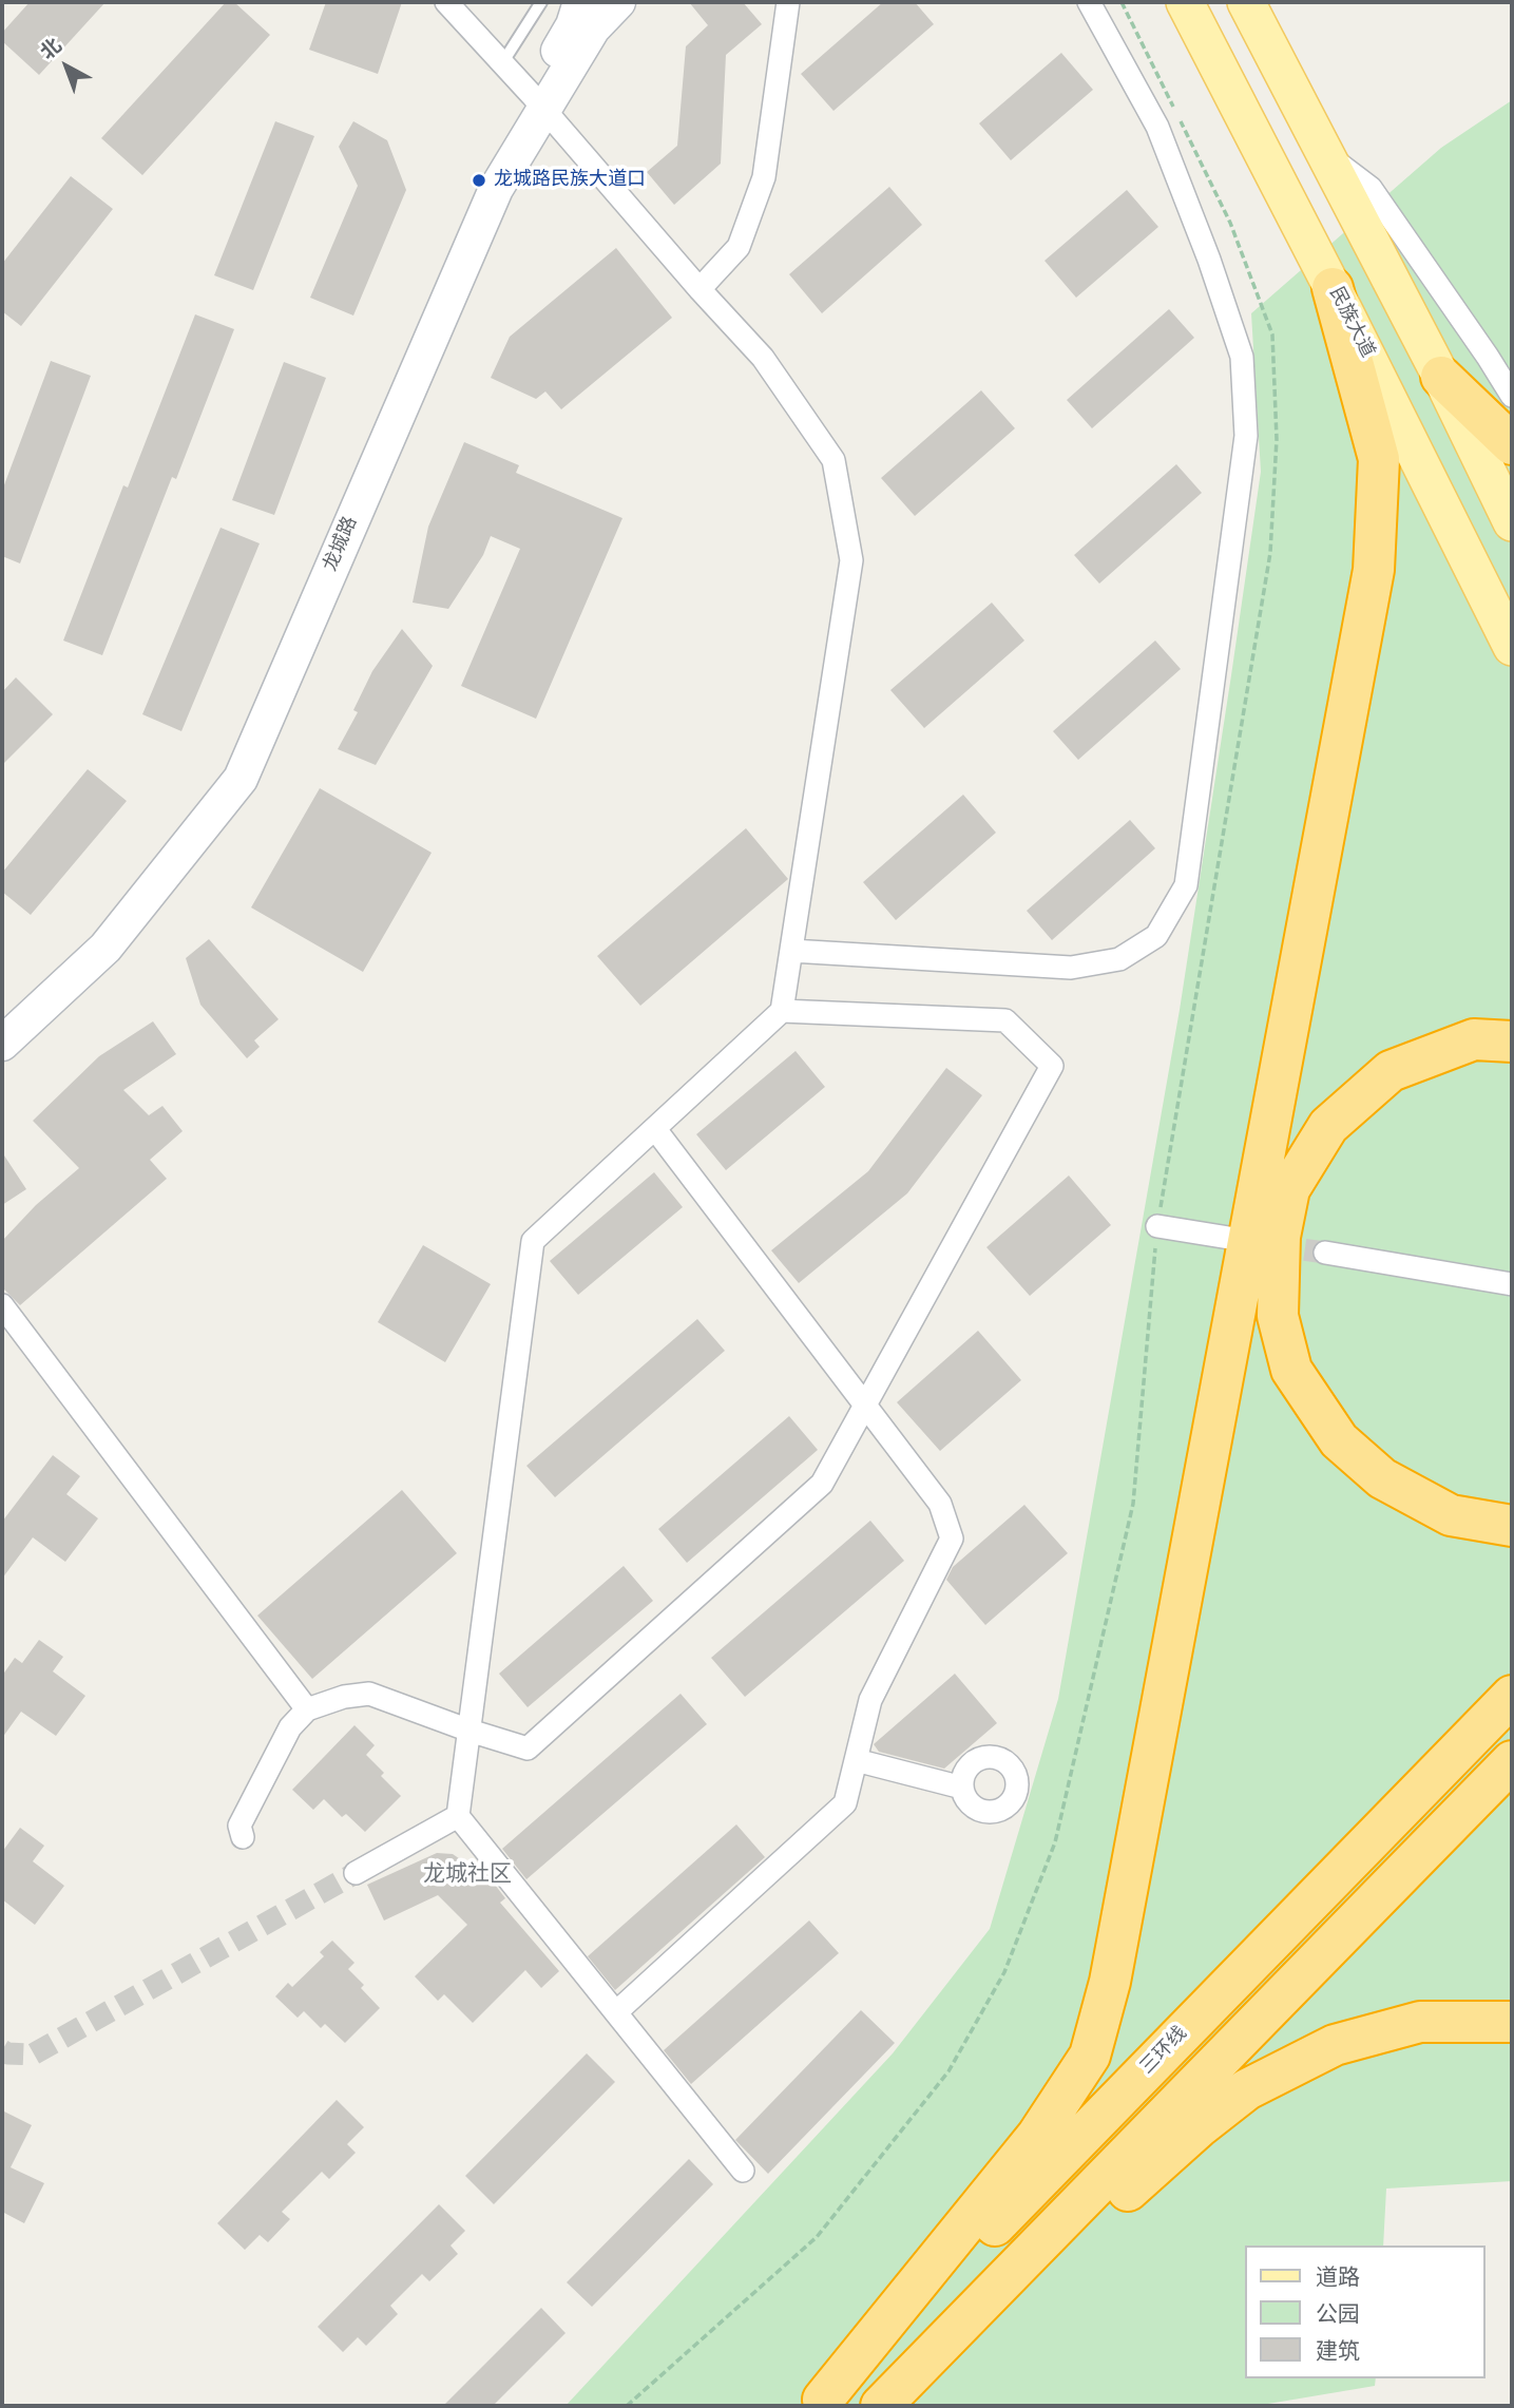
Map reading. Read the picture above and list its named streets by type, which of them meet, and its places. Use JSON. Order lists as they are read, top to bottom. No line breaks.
{"streets":{"highway":["三环线"],"main road":["民族大道"],"street":["龙城路"]},"districts":["龙城社区"],"places":["龙城路民族大道口"],"legend":["道路","公园","建筑"],"north":"top left"}
